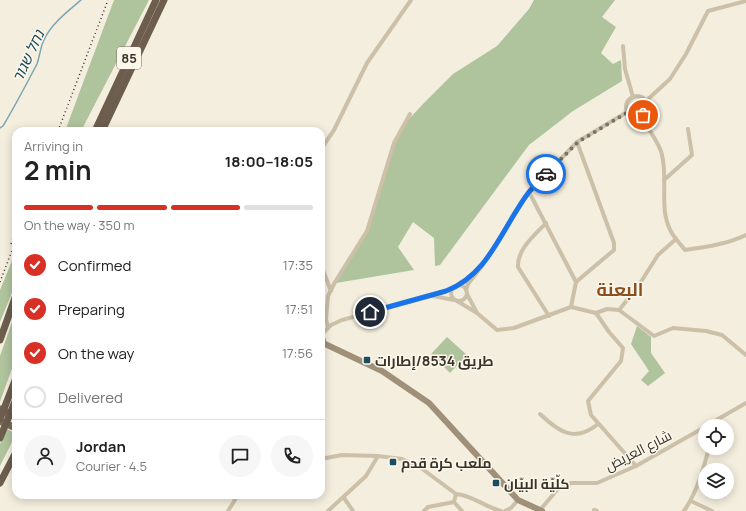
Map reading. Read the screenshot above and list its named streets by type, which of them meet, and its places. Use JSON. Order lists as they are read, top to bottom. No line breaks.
{"streets":{"highway":["85"],"street":["شارع العريض"]},"districts":["البعنة"],"water":["נחל שגור"],"places":{"transit":["طريق 8534/إطارات","ملعب كرة قدم","كلّيّة البيّان"]},"page":{"heading":["2 min","Arriving in","18:00–18:05"],"panel":["Jordan","Courier · 4.5"],"bar":"On the way · 350 m","list":[["Confirmed","17:35"],["Preparing","17:51"],["On the way","17:56"],"Delivered"]}}
